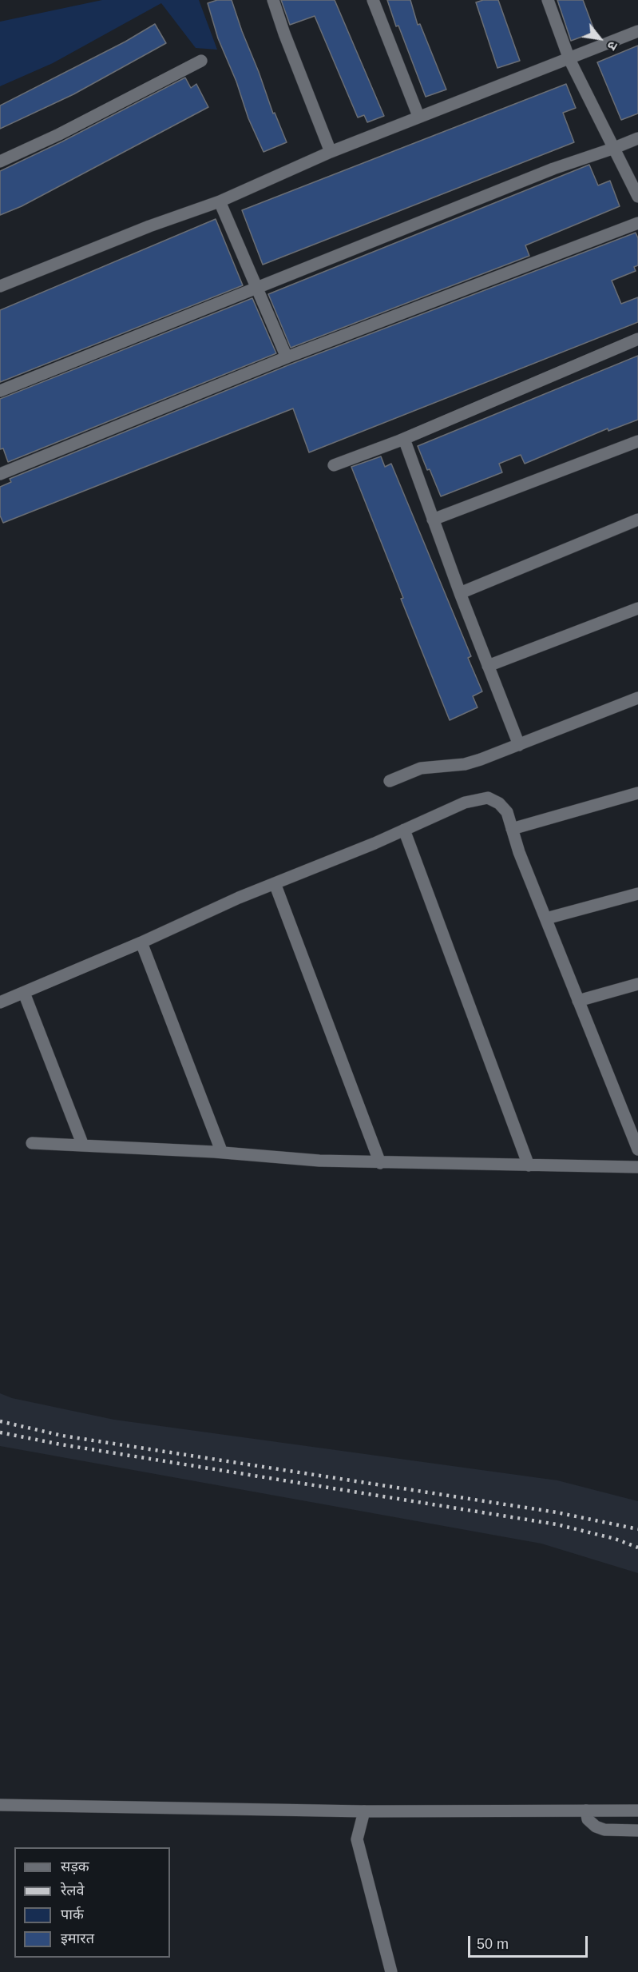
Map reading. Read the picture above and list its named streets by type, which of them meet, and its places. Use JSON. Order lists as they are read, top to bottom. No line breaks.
{"legend":["सड़क","रेलवे","पार्क","इमारत"],"scale_bar":"50 m","north":"bottom right"}
